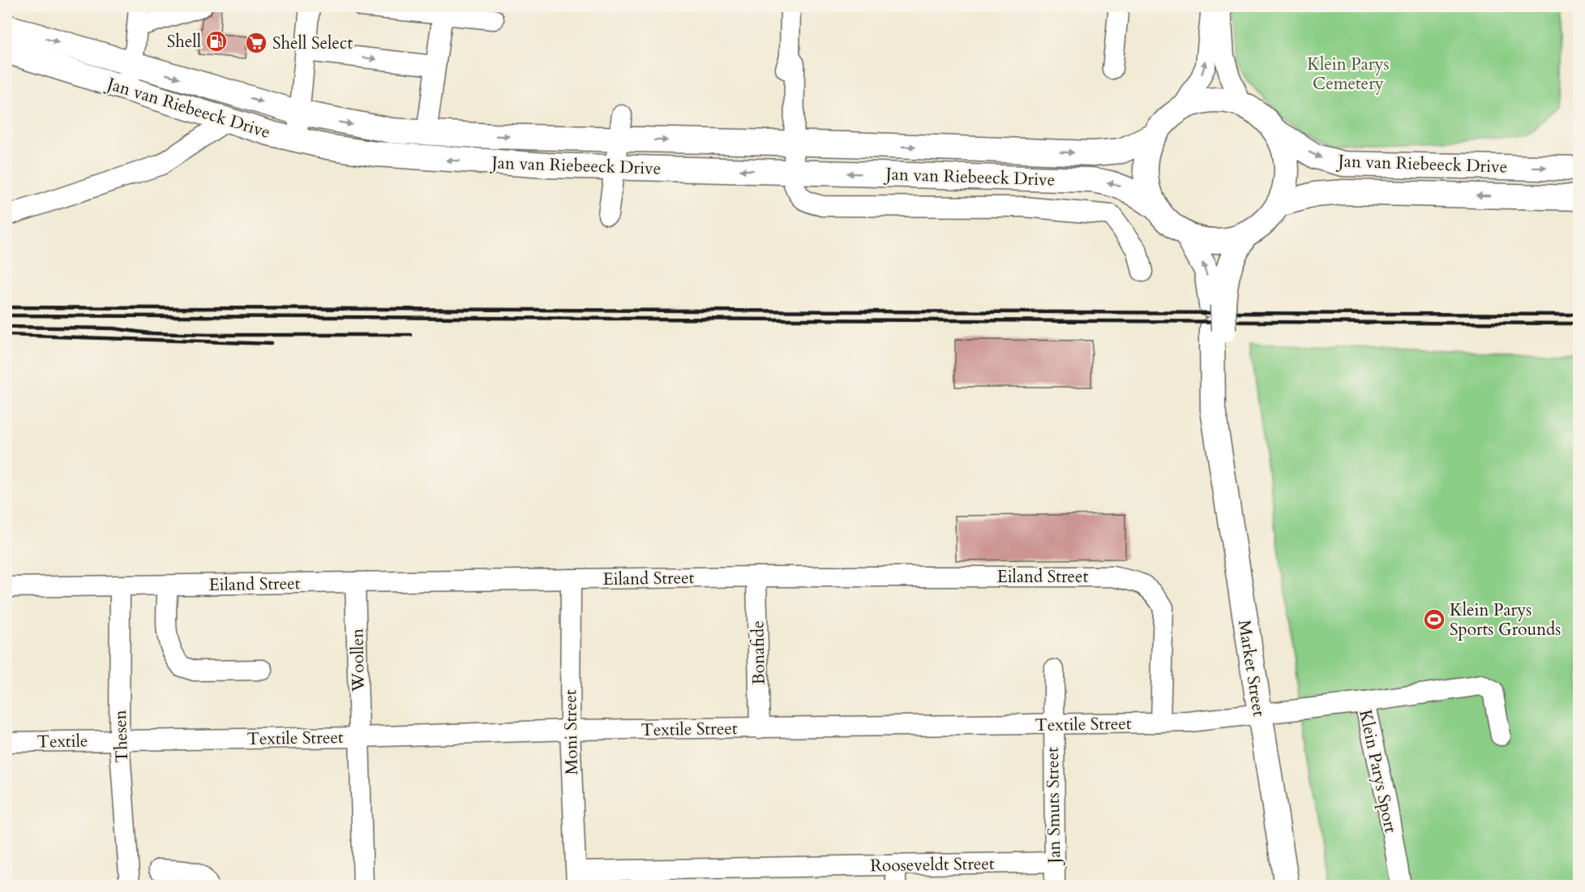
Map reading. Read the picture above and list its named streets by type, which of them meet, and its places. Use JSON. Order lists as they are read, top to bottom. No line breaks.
{"streets":{"main road":["Jan van Riebeeck Drive","Market Street"],"street":["Eiland Street","Bonafide","Woollen","Textile Street","Moni Street","Thesen","Textile","Klein Parys Sport","Jan Smuts Street","Rooseveldt Street"]},"crossings":[["Jan van Riebeeck Drive","Market Street"],["Eiland Street","Bonafide"],["Eiland Street","Woollen"],["Eiland Street","Textile Street"],["Eiland Street","Moni Street"],["Eiland Street","Thesen"],["Bonafide","Textile Street"],["Woollen","Textile Street"],["Market Street","Textile Street"],["Market Street","Klein Parys Sport"],["Textile Street","Moni Street"],["Textile Street","Thesen"],["Textile Street","Textile"],["Textile Street","Klein Parys Sport"],["Textile Street","Jan Smuts Street"],["Moni Street","Rooseveldt Street"],["Thesen","Textile"],["Jan Smuts Street","Rooseveldt Street"]],"parks":["Klein Parys Cemetery"],"places":{"fuel station":["Shell"],"supermarket":["Shell Select"],"sports":["Klein Parys Sports Grounds"]}}
